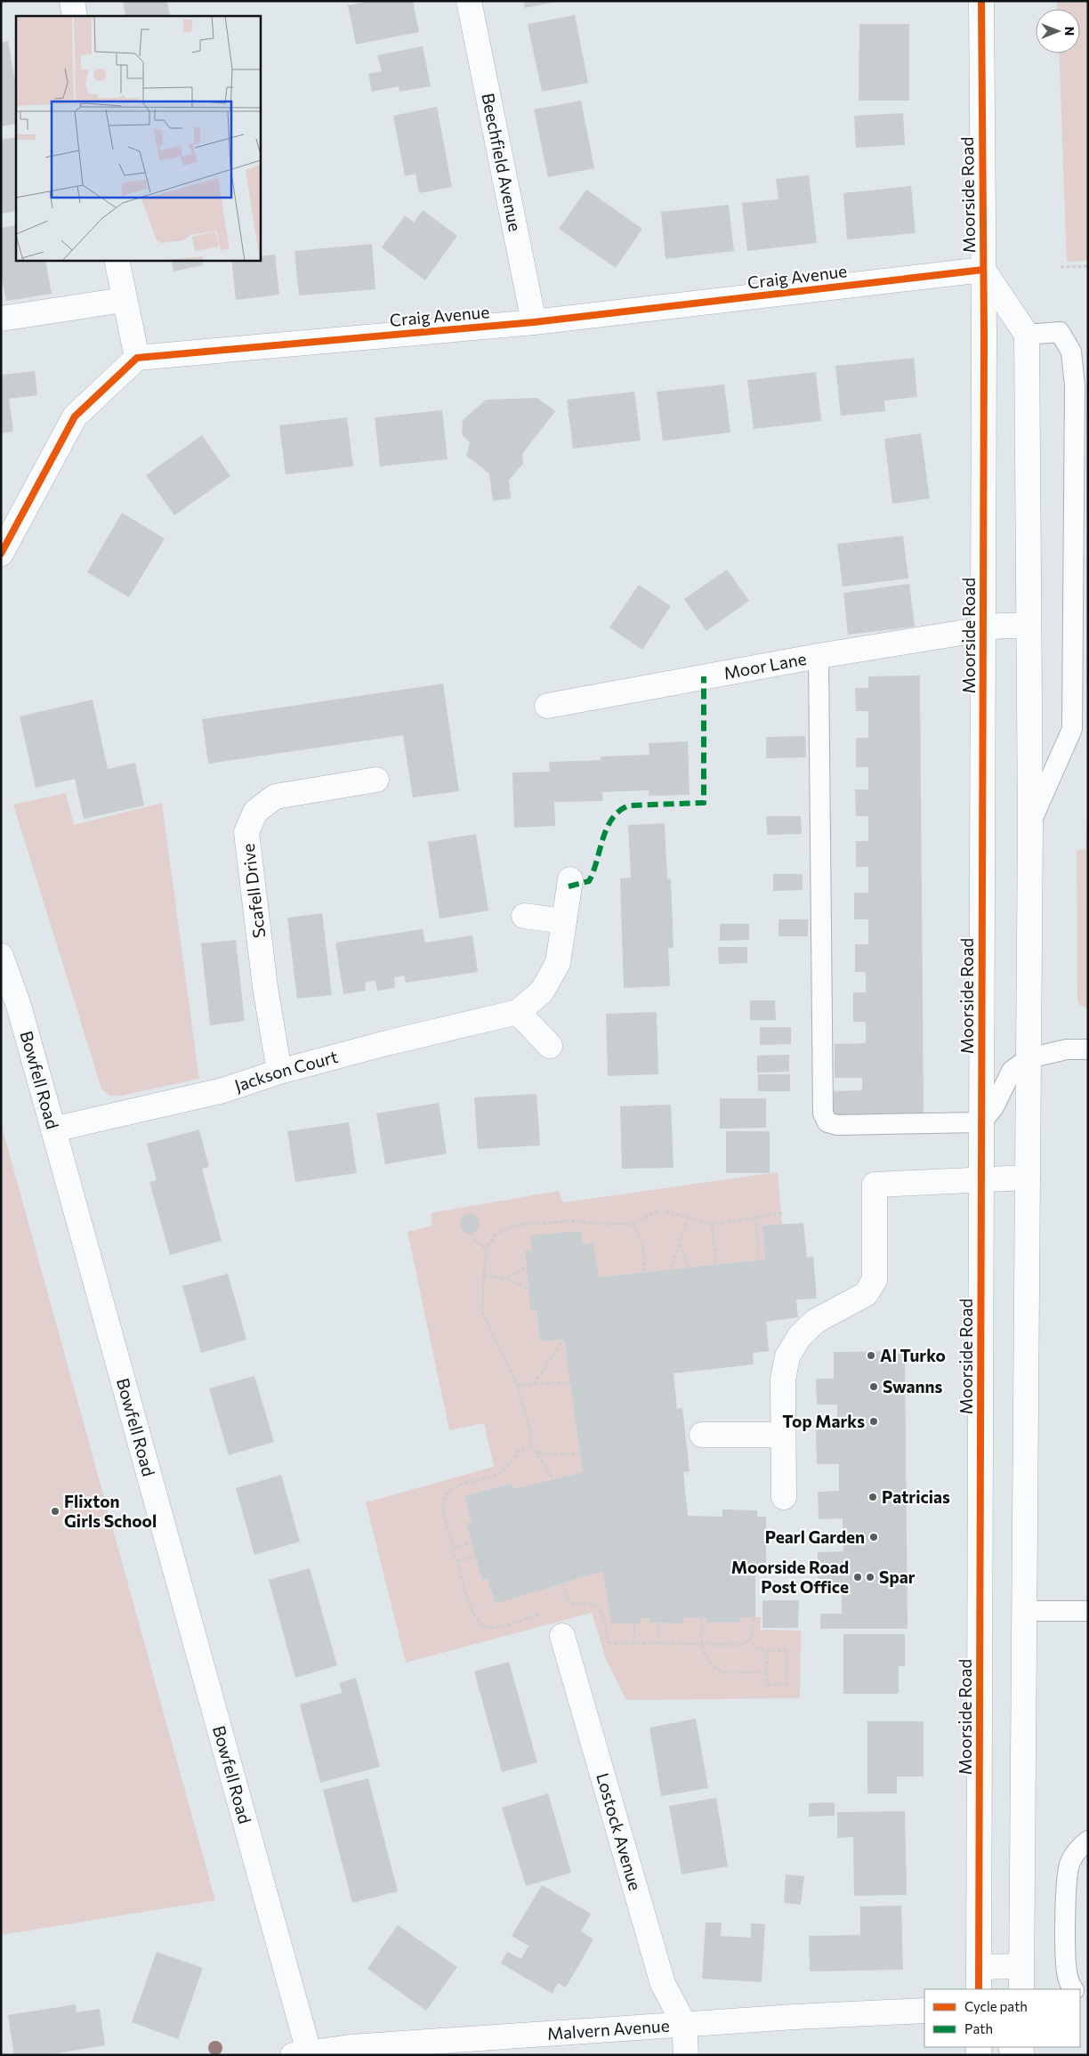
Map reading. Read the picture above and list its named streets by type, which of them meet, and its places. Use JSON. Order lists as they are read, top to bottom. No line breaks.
{"streets":{"street":["Beechfield Avenue","Moorside Road","Craig Avenue","Moor Lane","Scafell Drive","Jackson Court","Bowfell Road","Lostock Avenue","Malvern Avenue"]},"crossings":[["Beechfield Avenue","Craig Avenue"],["Moorside Road","Craig Avenue"],["Moorside Road","Moor Lane"],["Scafell Drive","Jackson Court"],["Jackson Court","Bowfell Road"],["Bowfell Road","Malvern Avenue"],["Lostock Avenue","Malvern Avenue"]],"places":["Al Turko","Swanns","Top Marks","Patricias","Flixton Girls School","Pearl Garden","Moorside Road Post Office","Spar"],"legend":["Cycle path","Path"],"north":"right"}
